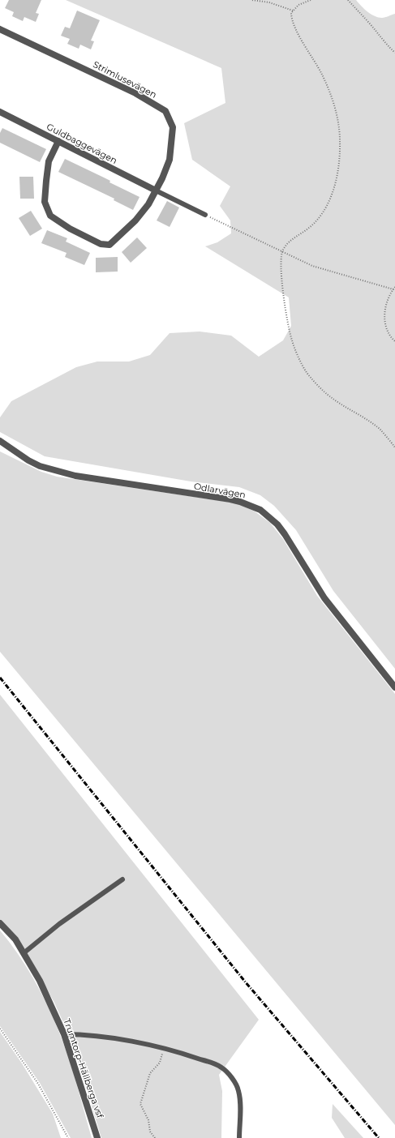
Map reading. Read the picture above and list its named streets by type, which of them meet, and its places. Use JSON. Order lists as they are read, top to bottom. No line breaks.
{"streets":{"street":["Strimlusevägen","Guldbaggevägen","Odlarvägen","Trumtorp-Hällberga vsf"]},"crossings":[["Strimlusevägen","Guldbaggevägen"]]}
